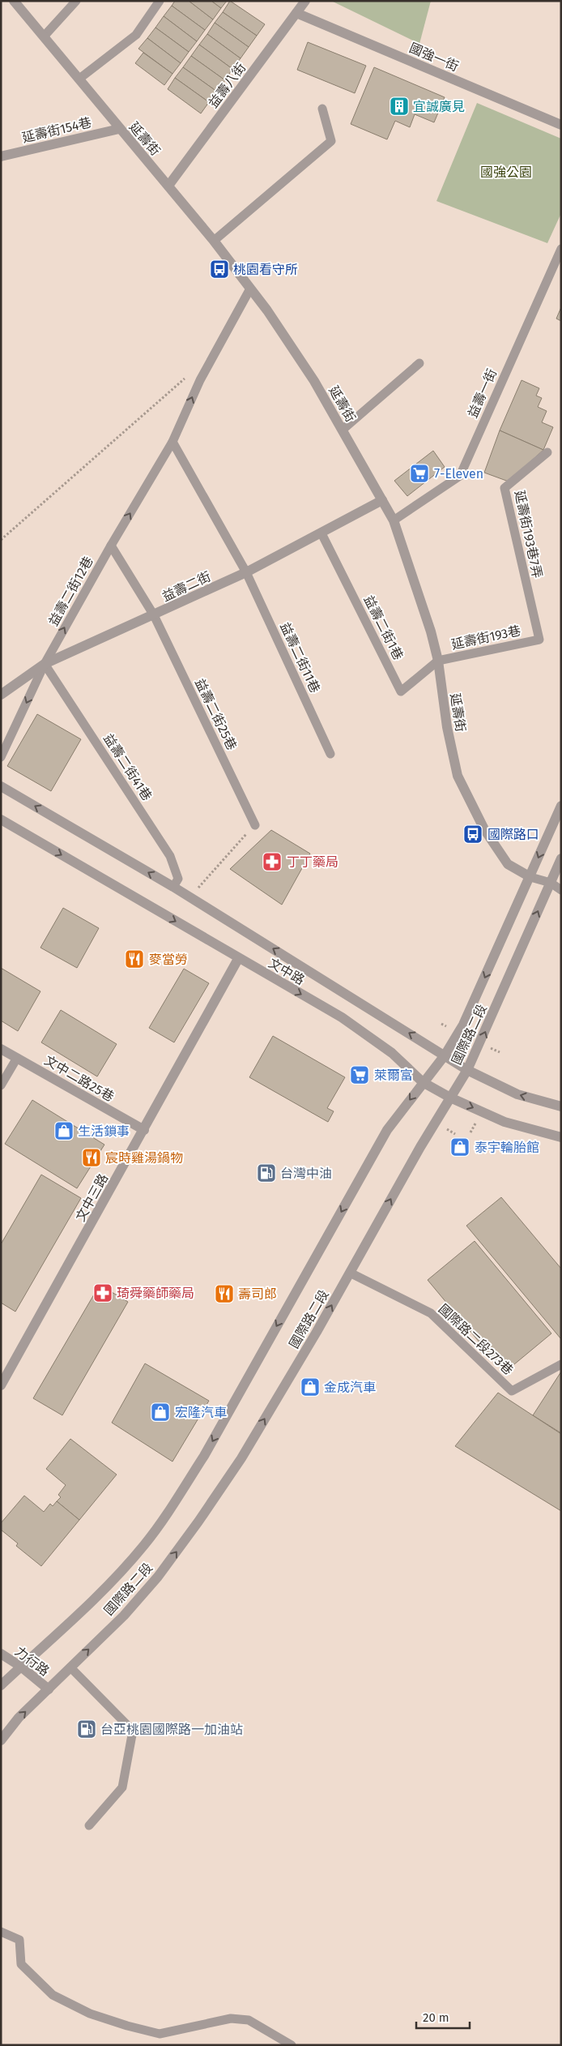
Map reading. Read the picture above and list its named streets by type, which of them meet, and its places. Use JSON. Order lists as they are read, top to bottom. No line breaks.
{"streets":{"street":["國強一街","益壽八街","延壽街154巷","延壽街","益壽二街","文中路","國際路二段","文中二路25巷","文中三路","力行路"],"lane":["益壽一街","延壽街193巷7弄","益壽二街12巷","益壽二街1巷","延壽街193巷","益壽二街11巷","益壽二街25巷","益壽二街41巷","國際路二段273巷"]},"crossings":[["國強一街","益壽八街"],["益壽八街","延壽街"],["延壽街154巷","延壽街"],["延壽街","益壽一街"],["延壽街","益壽二街"],["延壽街","益壽二街12巷"],["延壽街","益壽二街1巷"],["延壽街","延壽街193巷"],["延壽街","國際路二段"],["延壽街193巷7弄","延壽街193巷"],["益壽二街","益壽二街12巷"],["益壽二街","益壽二街1巷"],["益壽二街","益壽二街11巷"],["益壽二街","益壽二街25巷"],["益壽二街","益壽二街41巷"],["益壽二街12巷","益壽二街25巷"],["益壽二街12巷","益壽二街41巷"],["益壽二街1巷","延壽街193巷"],["益壽二街41巷","文中路"],["文中路","國際路二段"],["文中路","文中三路"],["國際路二段","國際路二段273巷"],["國際路二段","力行路"],["文中二路25巷","文中三路"]],"parks":["國強公園"],"places":{"building":["宜誠廣見"],"bus stop":["桃園看守所","國際路口"],"supermarket":["7-Eleven","萊爾富"],"pharmacy":["丁丁藥局","琦舜藥師藥局"],"restaurant":["麥當勞","宸時雞湯鍋物","壽司郎"],"shop":["生活鎖事","泰宇輪胎館","金成汽車","宏隆汽車"],"fuel station":["台灣中油","台亞桃園國際路一加油站"]},"scale_bar":"20 m"}
